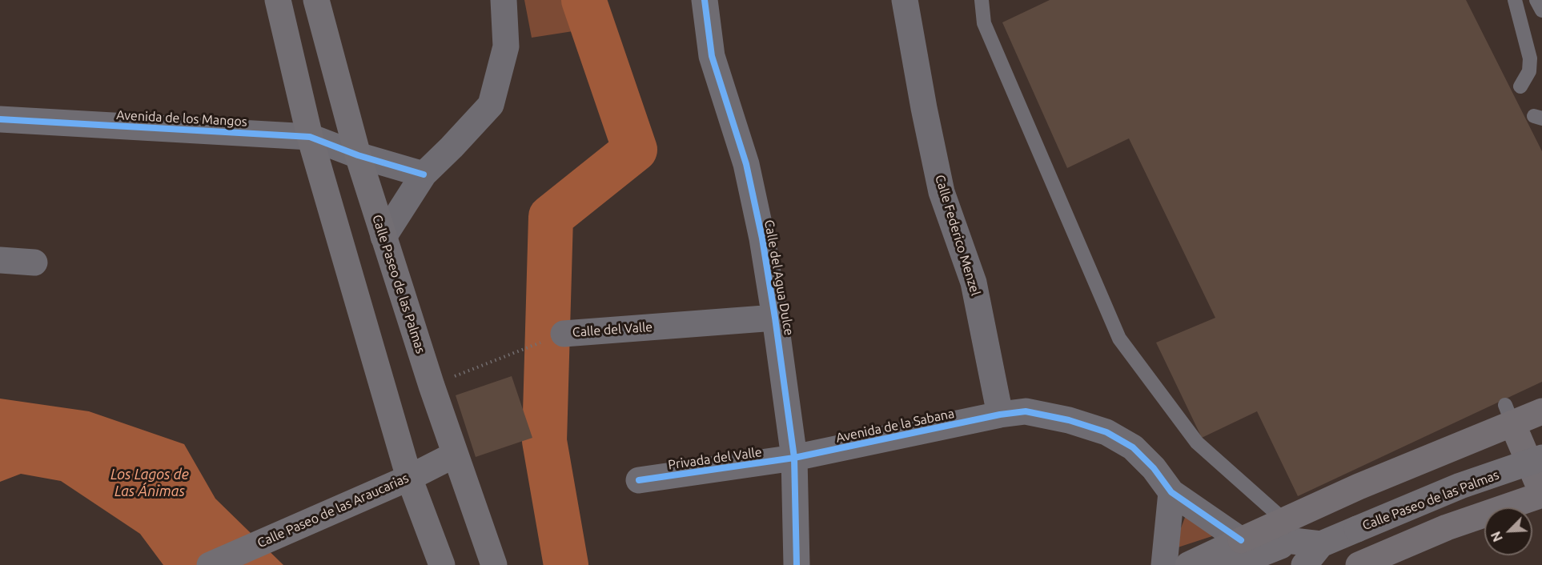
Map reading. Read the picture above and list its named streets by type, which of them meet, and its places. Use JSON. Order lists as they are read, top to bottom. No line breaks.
{"streets":{"main road":["Calle Paseo de las Palmas","Calle Paseo de las Araucarias"],"street":["Avenida de los Mangos","Calle Federico Menzel","Calle del Agua Dulce","Calle del Valle","Avenida de la Sabana","Privada del Valle"]},"crossings":[["Avenida de los Mangos","Calle Paseo de las Palmas"],["Calle Federico Menzel","Avenida de la Sabana"],["Calle del Agua Dulce","Calle del Valle"],["Calle del Agua Dulce","Avenida de la Sabana"],["Calle del Agua Dulce","Privada del Valle"],["Calle Paseo de las Palmas","Calle del Valle"],["Calle Paseo de las Palmas","Calle Paseo de las Araucarias"],["Avenida de la Sabana","Privada del Valle"]],"water":["Los Lagos de Las Ánimas"],"north":"bottom left"}
